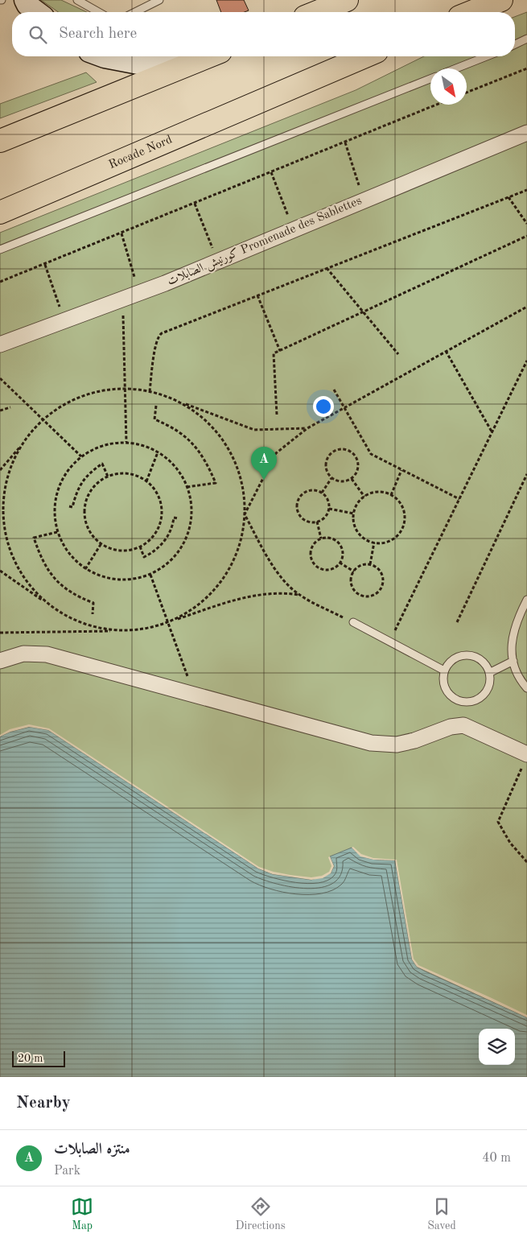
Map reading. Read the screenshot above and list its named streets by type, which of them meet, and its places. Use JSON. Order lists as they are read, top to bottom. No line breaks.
{"streets":{"highway":["Rocade Nord"],"street":["كورنيش الصابلات Promenade des Sablettes"]},"scale_bar":"20 m","north":"bottom right","page":{"search":"Search here","pins":"A","scale":"20 m","heading":"Nearby","list":[{"mark":"A","name":"منتزه الصابلات","note":"Park","value":"40 m"}],"nav":["Map","Directions","Saved"]}}
